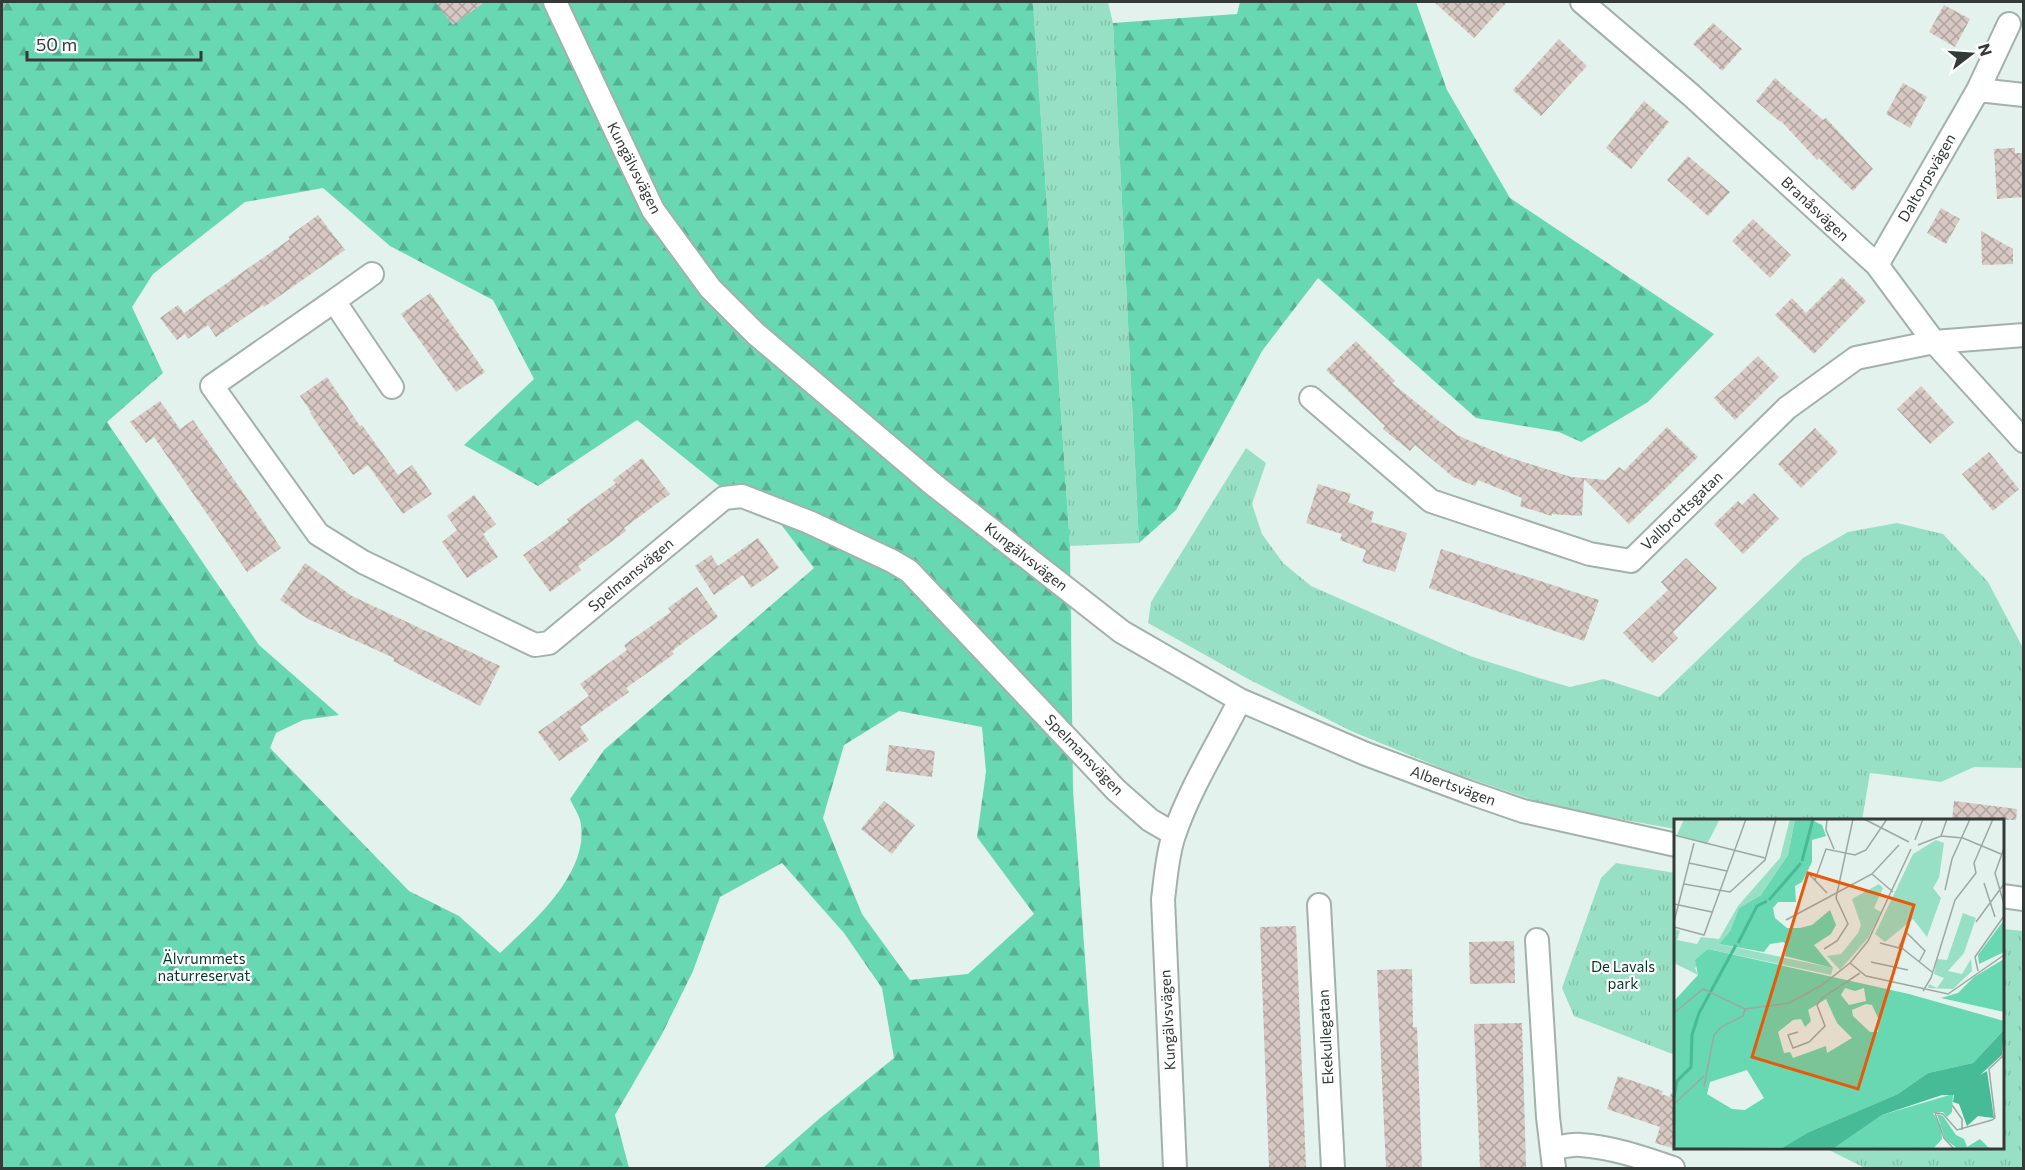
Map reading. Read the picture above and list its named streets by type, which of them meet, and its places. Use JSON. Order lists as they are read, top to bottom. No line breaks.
{"streets":{"street":["Kungälvsvägen","Daltorpsvägen","Branåsvägen","Vallbrottsgatan","Spelmansvägen","Albertsvägen","Ekekullegatan"]},"crossings":[["Kungälvsvägen","Spelmansvägen"],["Kungälvsvägen","Albertsvägen"],["Daltorpsvägen","Branåsvägen"],["Branåsvägen","Vallbrottsgatan"]],"parks":["Älvrummets naturreservat","De Lavals park"],"scale_bar":"50 m","north":"right"}
